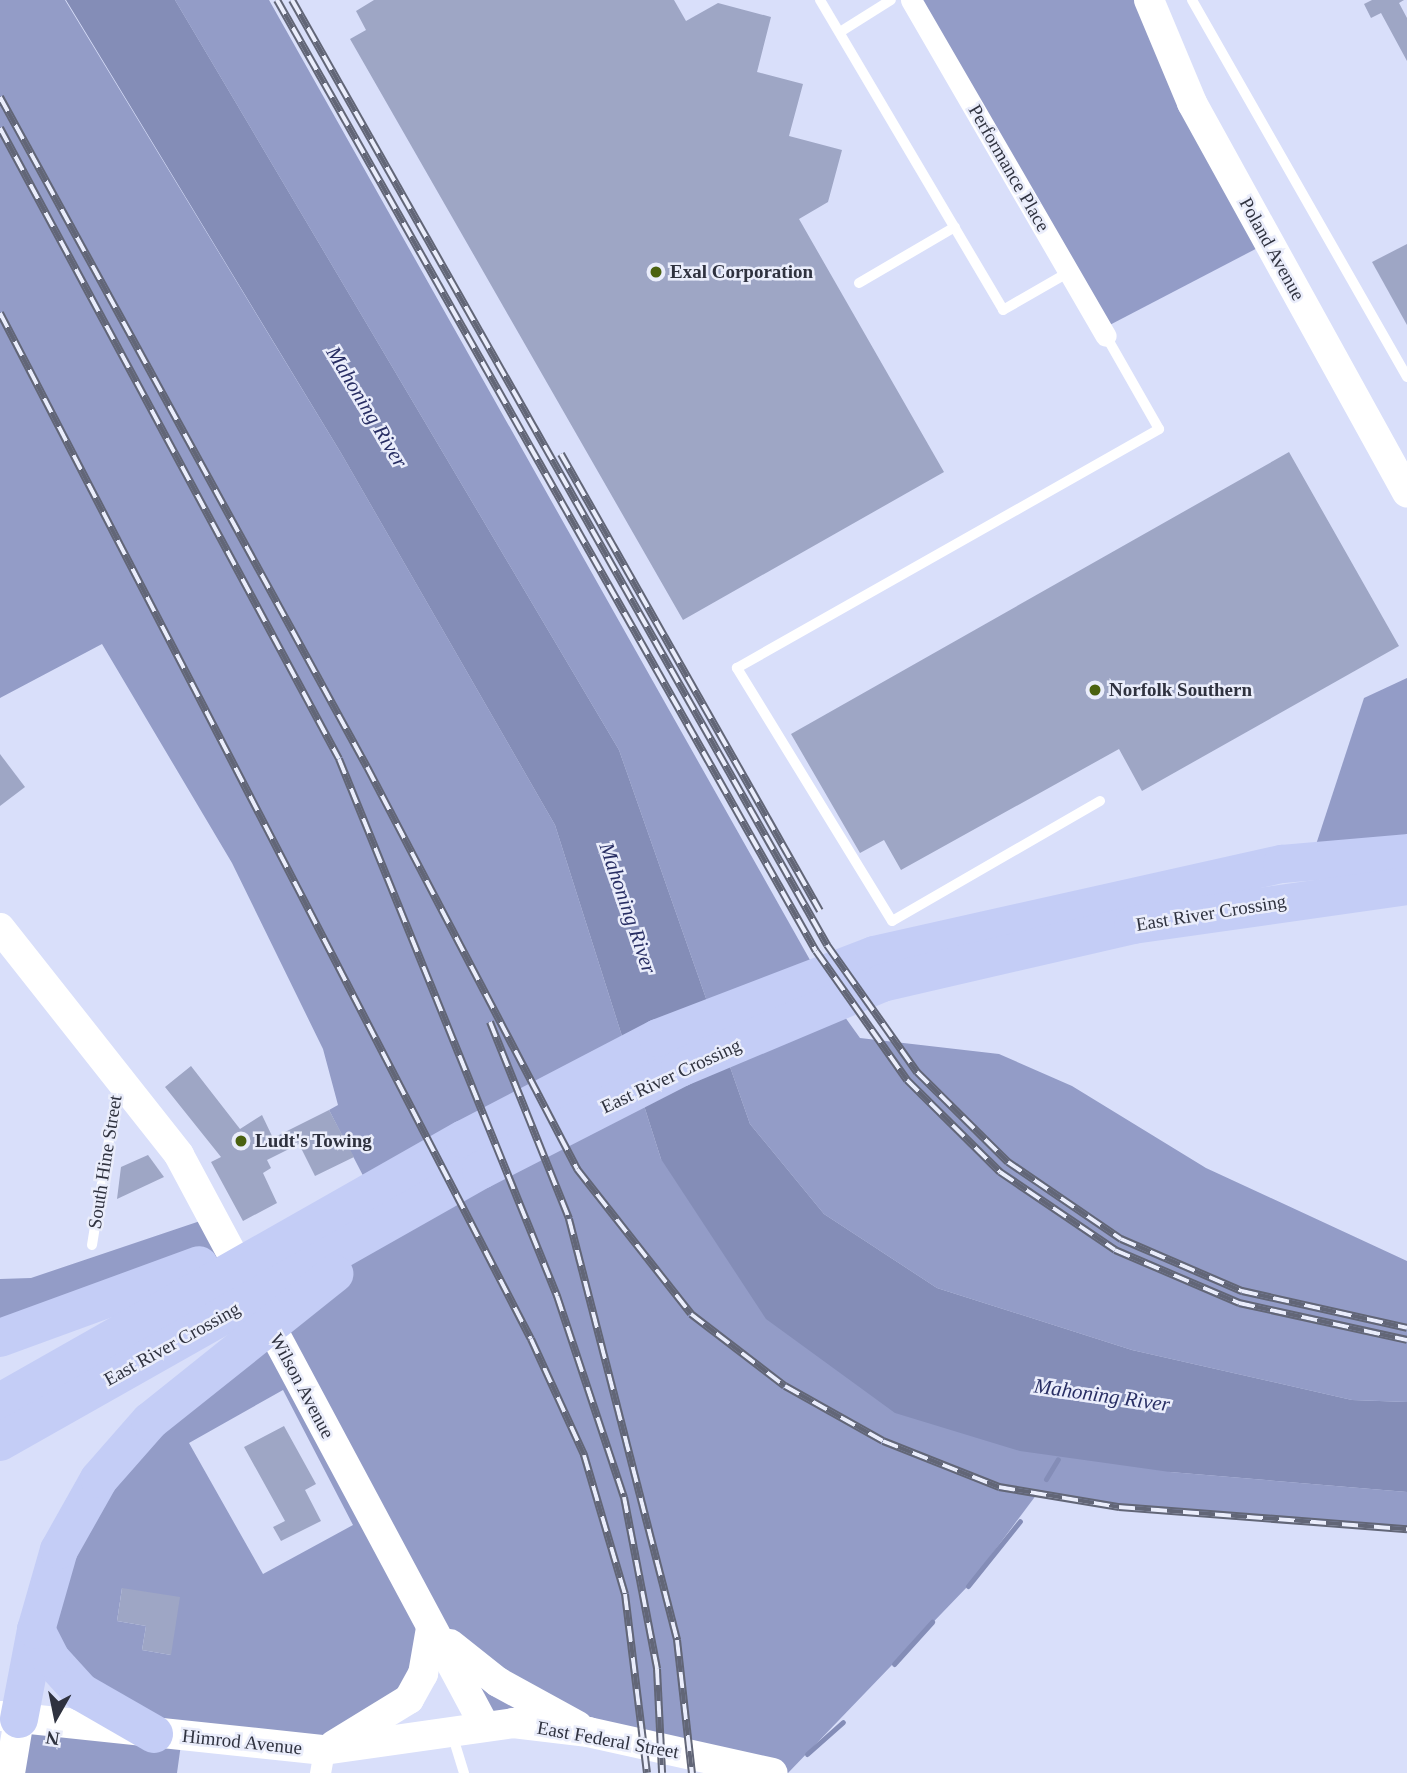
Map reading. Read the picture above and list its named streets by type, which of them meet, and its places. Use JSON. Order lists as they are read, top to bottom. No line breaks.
{"streets":{"highway":["East River Crossing"],"main road":["Poland Avenue","Wilson Avenue","East Federal Street","Himrod Avenue"],"street":["Performance Place"],"lane":["South Hine Street"]},"crossings":[["South Hine Street","Wilson Avenue"],["Wilson Avenue","East Federal Street"],["Wilson Avenue","Himrod Avenue"],["East Federal Street","Himrod Avenue"]],"water":["Mahoning River"],"places":["Exal Corporation","Norfolk Southern","Ludt's Towing"],"north":"bottom"}
